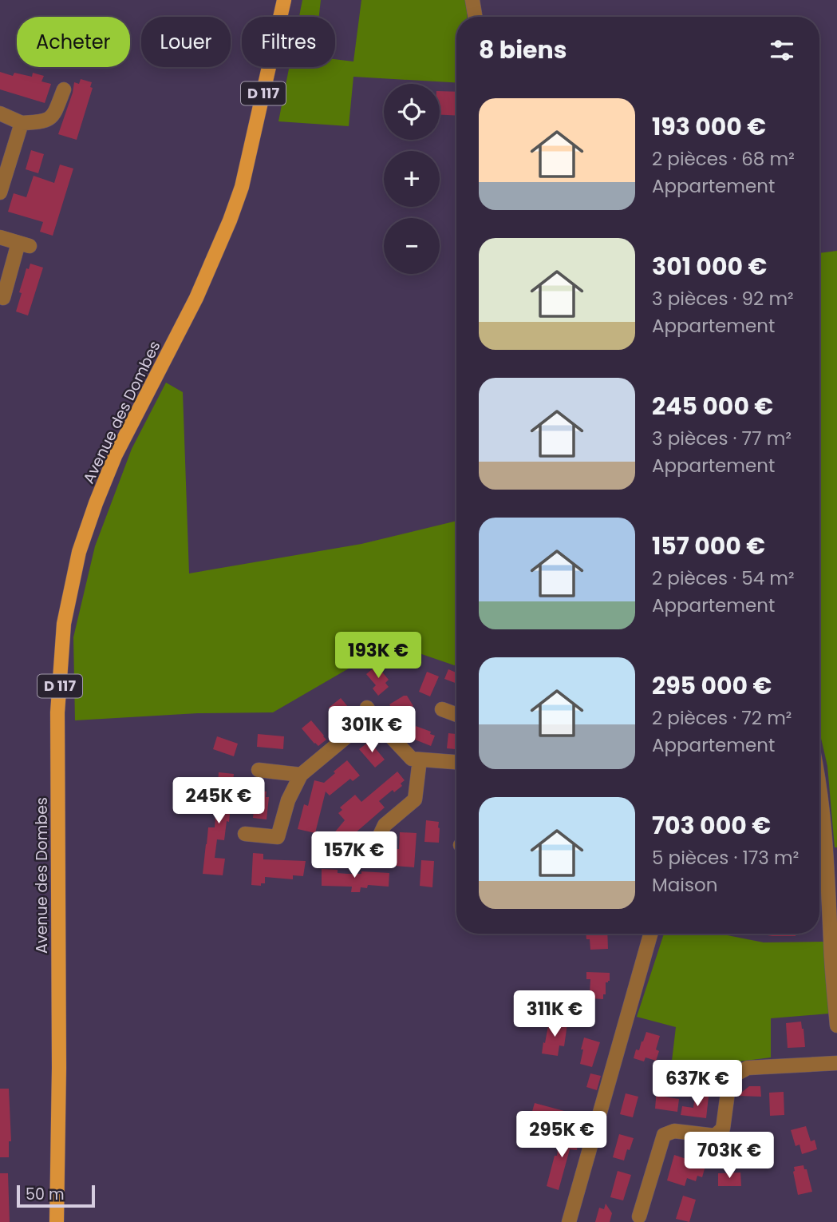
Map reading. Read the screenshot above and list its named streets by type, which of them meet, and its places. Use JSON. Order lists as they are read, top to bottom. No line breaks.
{"streets":{"main road":["D 117","Avenue des Dombes"]},"scale_bar":"50 m","page":{"chip":["Acheter","Louer","Filtres"],"heading":"8 biens","map_buttons":["+","−"],"list":[{"name":"193 000 €","note":"2 pièces · 68 m² · Appartement"},{"name":"301 000 €","note":"3 pièces · 92 m² · Appartement"},{"name":"245 000 €","note":"3 pièces · 77 m² · Appartement"},{"name":"157 000 €","note":"2 pièces · 54 m² · Appartement"},{"name":"295 000 €","note":"2 pièces · 72 m² · Appartement"},{"name":"703 000 €","note":"5 pièces · 173 m² · Maison"}],"price":["193K €","301K €","245K €","157K €","311K €","637K €","295K €","703K €"],"scale":"50 m"}}
